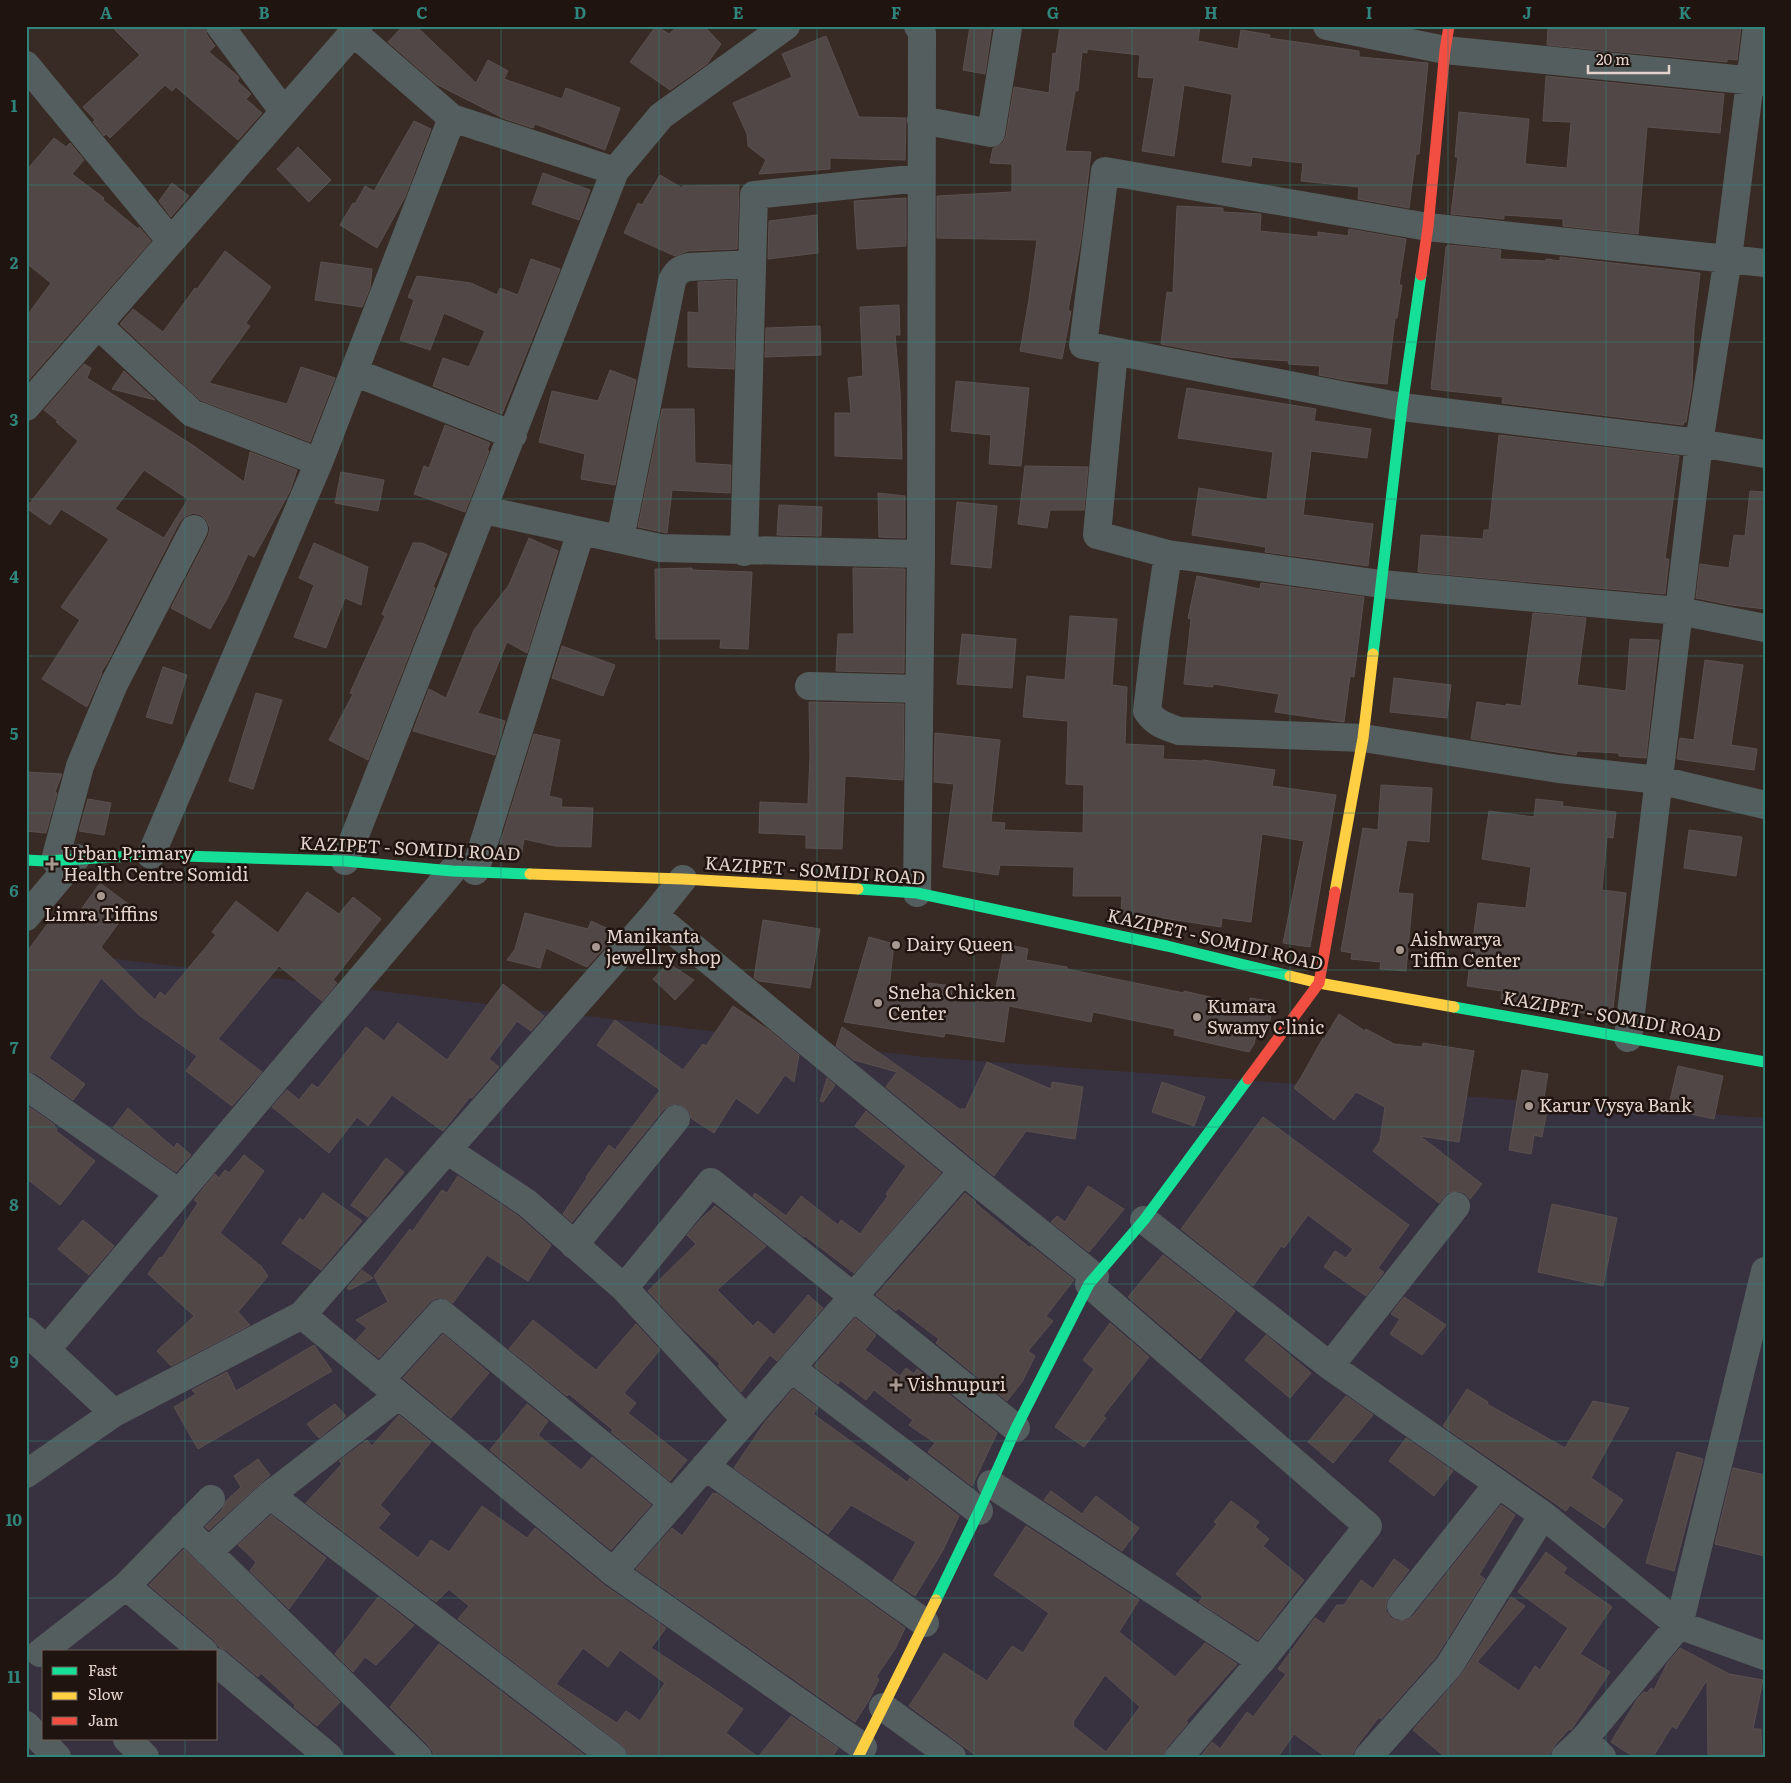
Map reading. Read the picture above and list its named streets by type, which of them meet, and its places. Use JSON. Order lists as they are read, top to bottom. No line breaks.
{"streets":{"street":["KAZIPET - SOMIDI ROAD"]},"places":{"health":["Urban Primary Health Centre Somidi","Vishnupuri"],"other":["Limra Tiffins","Dairy Queen","Manikanta jewellry shop","Aishwarya Tiffin Center","Sneha Chicken Center","Kumara Swamy Clinic","Karur Vysya Bank"]},"legend":["Fast","Slow","Jam"],"scale_bar":"20 m","grid":{"columns":["A","B","C","D","E","F","G","H","I","J","K"],"rows":["1","2","3","4","5","6","7","8","9","10","11"]}}
